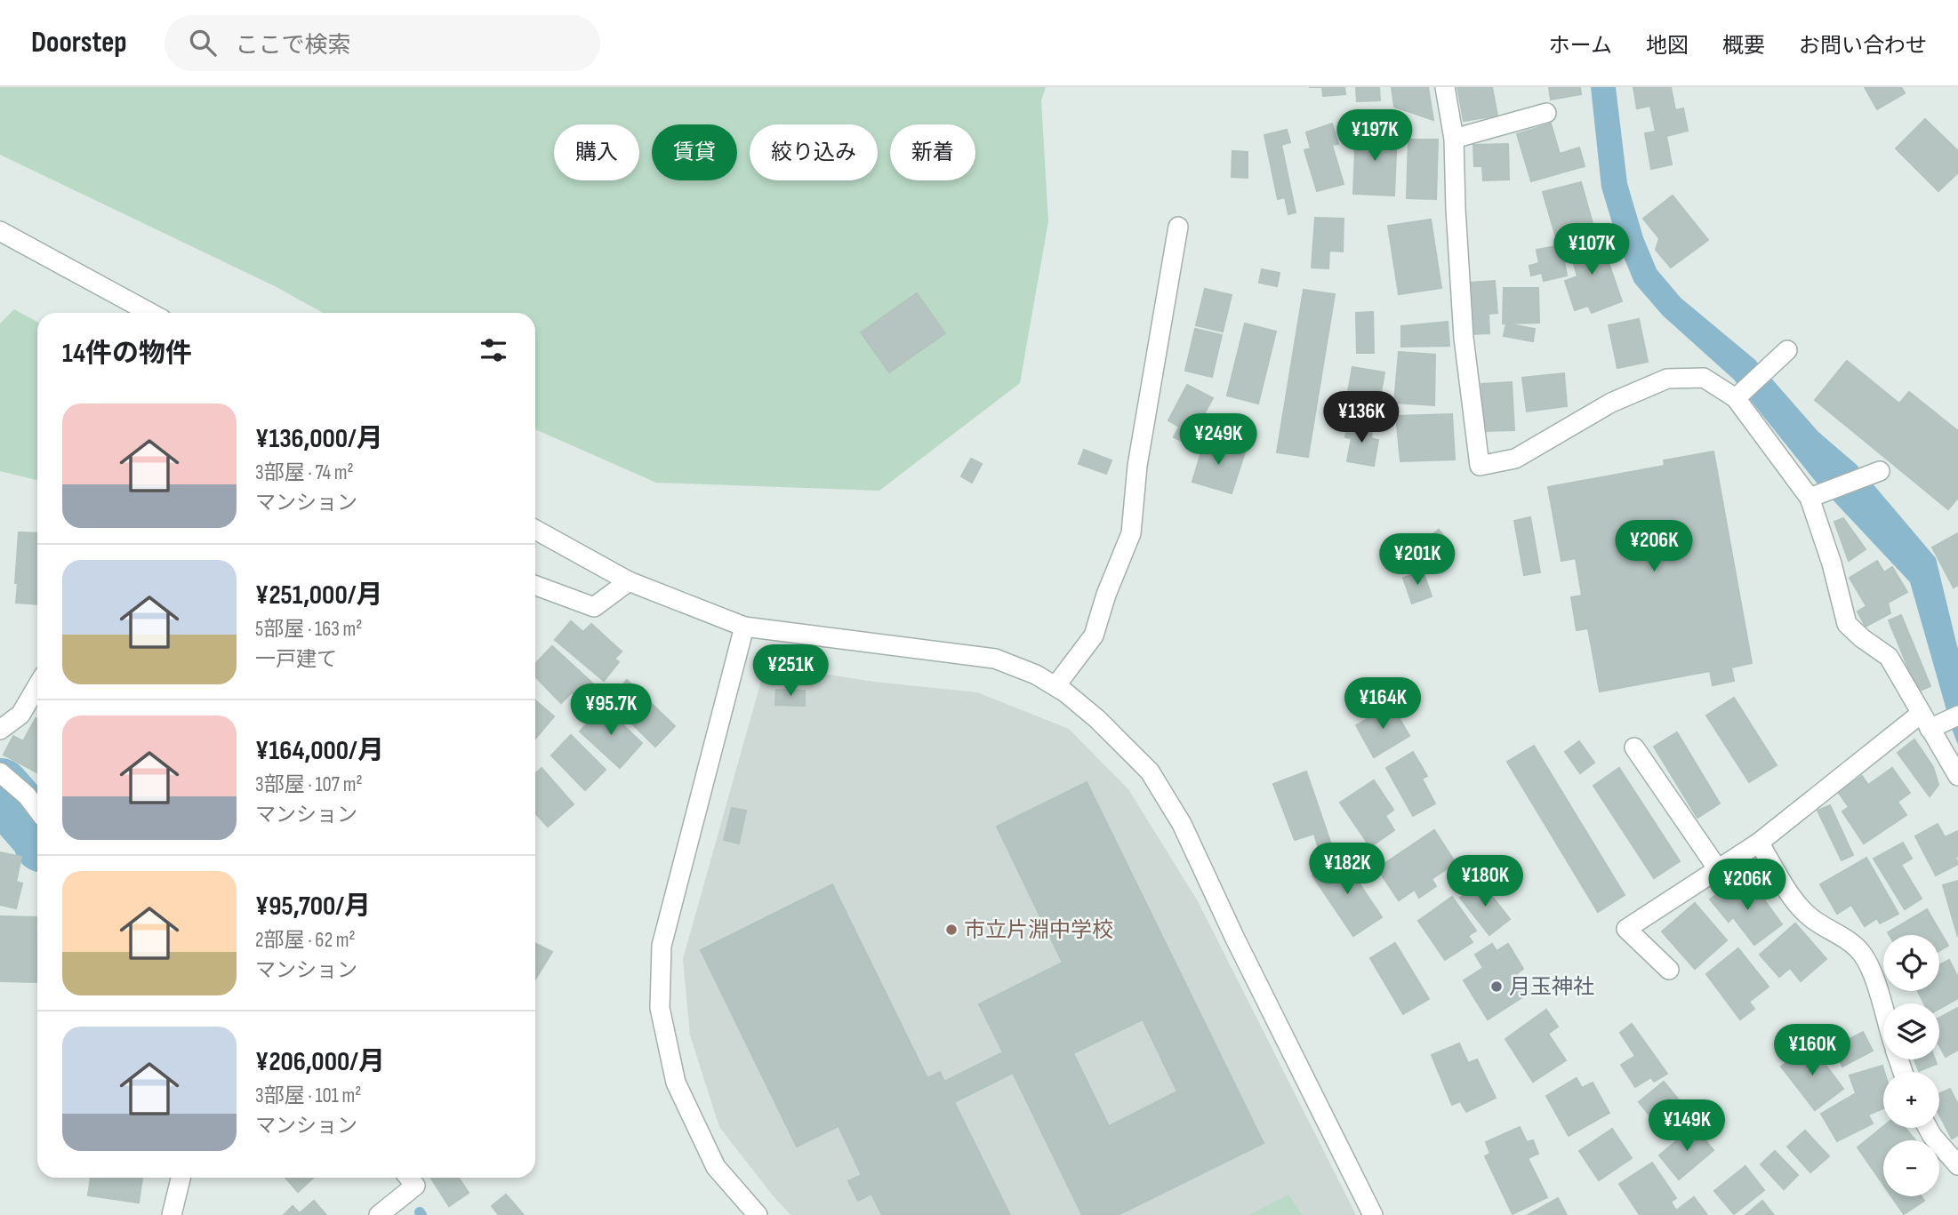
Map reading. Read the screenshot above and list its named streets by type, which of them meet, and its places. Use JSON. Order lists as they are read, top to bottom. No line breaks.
{"places":["市立片淵中学校","月玉神社"],"page":{"header":"Doorstep","search":"ここで検索","nav":["ホーム","地図","概要","お問い合わせ"],"price":["¥197K","¥107K","¥136K","¥249K","¥206K","¥201K","¥251K","¥164K","¥95.7K","¥182K","¥180K","¥206K","¥160K","¥149K"],"chip":["購入","賃貸","絞り込み","新着"],"heading":"14件の物件","list":[{"name":"¥136,000/月","note":"3部屋 · 74 m² · マンション"},{"name":"¥251,000/月","note":"5部屋 · 163 m² · 一戸建て"},{"name":"¥164,000/月","note":"3部屋 · 107 m² · マンション"},{"name":"¥95,700/月","note":"2部屋 · 62 m² · マンション"},{"name":"¥206,000/月","note":"3部屋 · 101 m² · マンション"}],"map_buttons":["+","−"]}}
